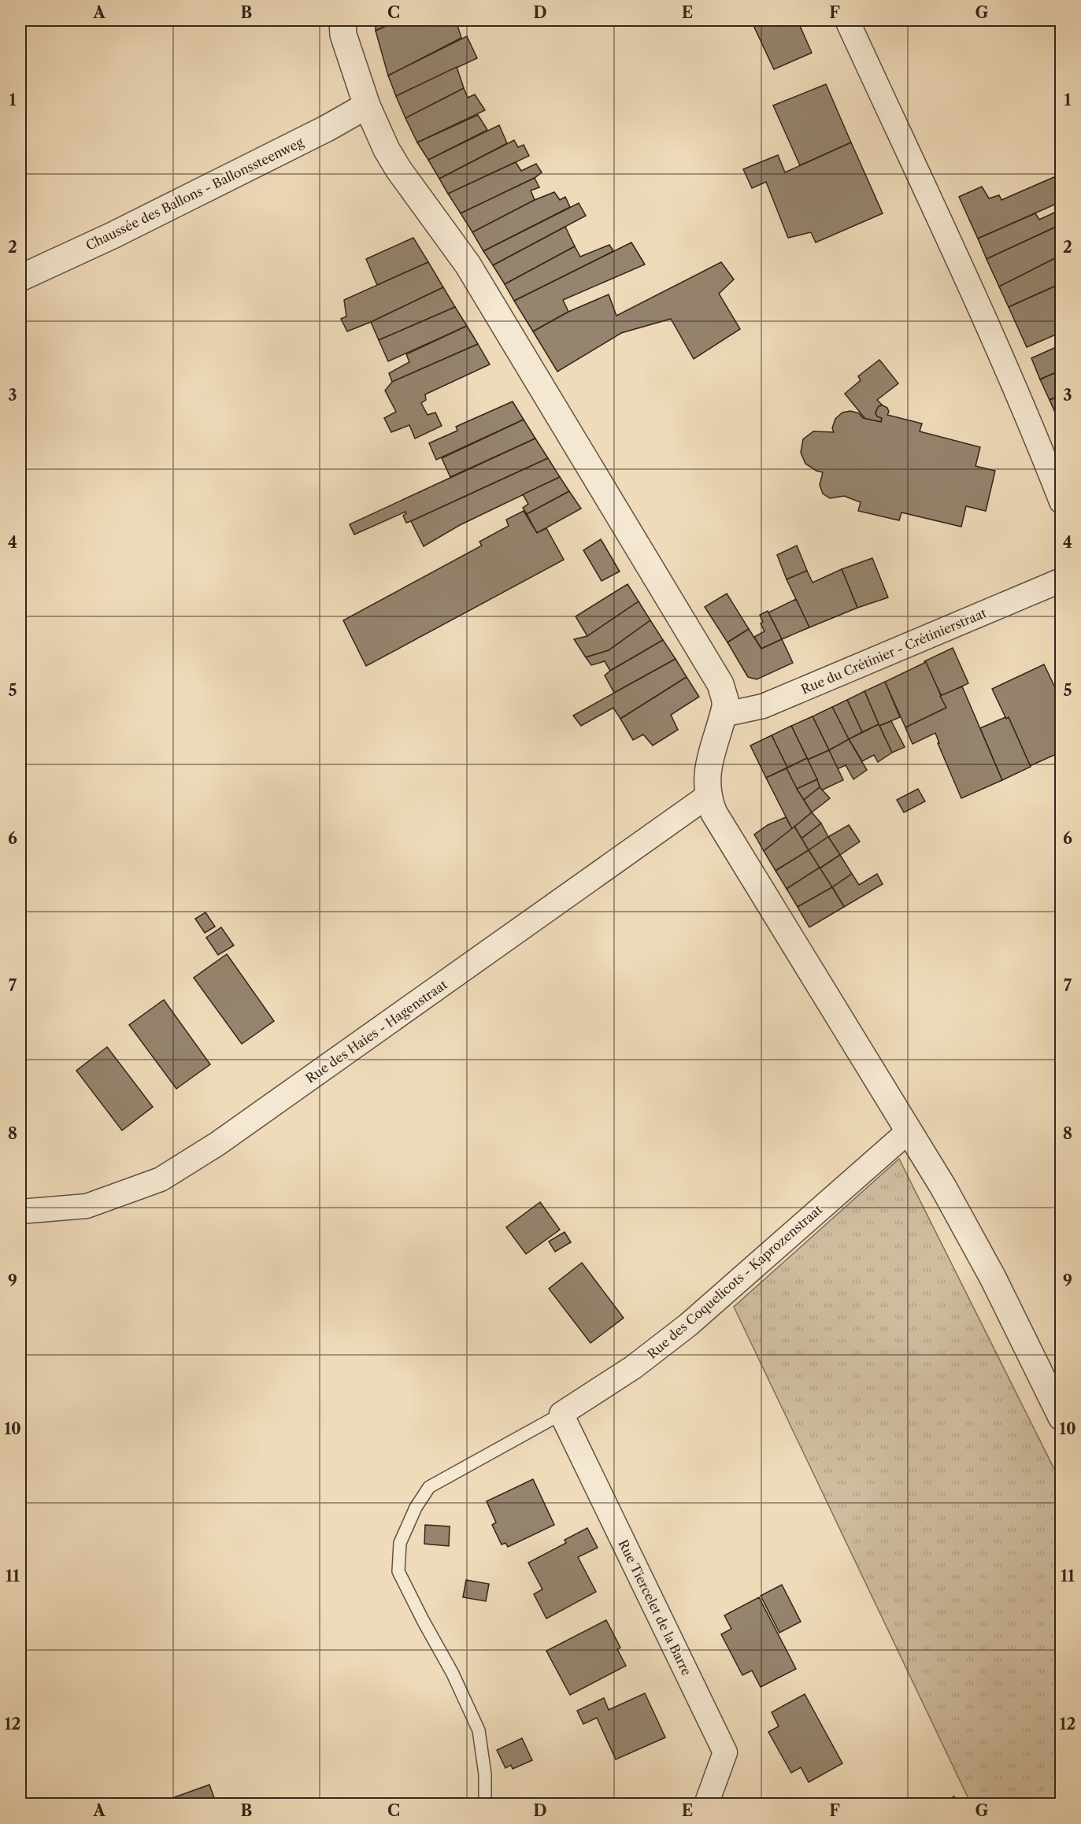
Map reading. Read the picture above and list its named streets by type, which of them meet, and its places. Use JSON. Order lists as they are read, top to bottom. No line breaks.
{"streets":{"street":["Chaussée des Ballons - Ballonssteenweg","Rue du Crétinier - Crétinierstraat","Rue des Haies - Hagenstraat","Rue des Coquelicots - Kaprozenstraat","Rue Tiercelet de la Barre"]},"crossings":[["Rue des Coquelicots - Kaprozenstraat","Rue Tiercelet de la Barre"]],"grid":{"columns":["A","B","C","D","E","F","G"],"rows":["1","2","3","4","5","6","7","8","9","10","11","12"]}}
